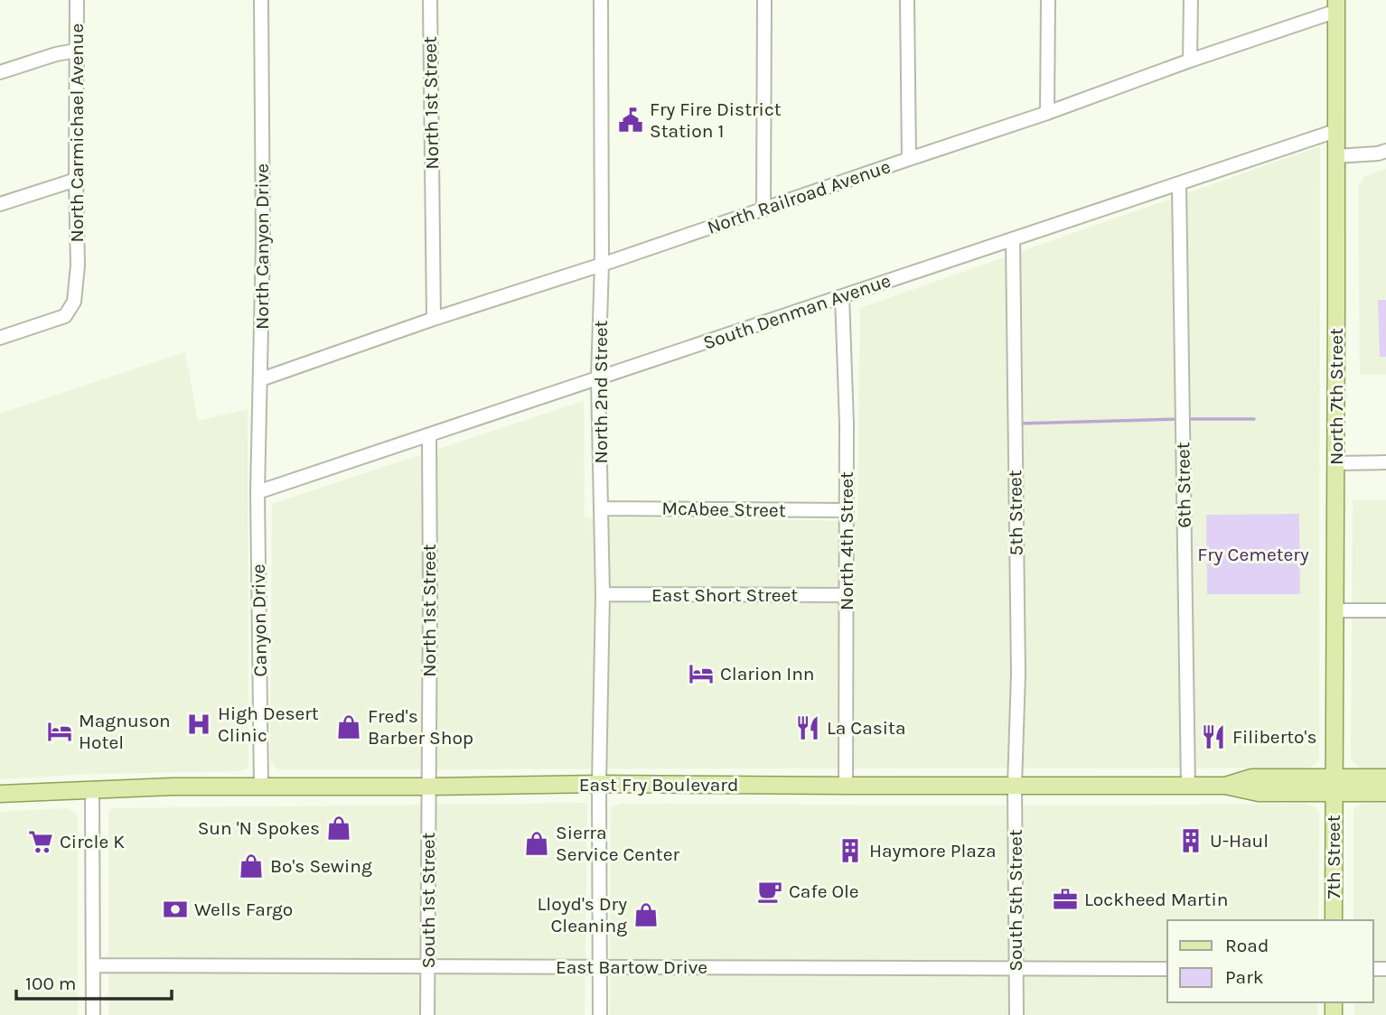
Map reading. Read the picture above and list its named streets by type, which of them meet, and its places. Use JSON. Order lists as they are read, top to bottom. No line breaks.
{"streets":{"main road":["North 7th Street","East Fry Boulevard","7th Street"],"street":["North 1st Street","North Carmichael Avenue","North Railroad Avenue","North Canyon Drive","South Denman Avenue","North 2nd Street","6th Street","McAbee Street","5th Street","North 4th Street","East Short Street","Canyon Drive","South 1st Street","South 5th Street","East Bartow Drive"]},"crossings":[["North 1st Street","North Railroad Avenue"],["North 1st Street","South Denman Avenue"],["North 1st Street","East Fry Boulevard"],["North 1st Street","South 1st Street"],["North Railroad Avenue","North Canyon Drive"],["North Railroad Avenue","North 2nd Street"],["North Railroad Avenue","North 7th Street"],["North Canyon Drive","South Denman Avenue"],["North Canyon Drive","Canyon Drive"],["South Denman Avenue","North 2nd Street"],["South Denman Avenue","North 7th Street"],["South Denman Avenue","6th Street"],["South Denman Avenue","5th Street"],["South Denman Avenue","North 4th Street"],["South Denman Avenue","Canyon Drive"],["North 2nd Street","McAbee Street"],["North 2nd Street","East Short Street"],["North 2nd Street","East Fry Boulevard"],["North 2nd Street","East Bartow Drive"],["North 7th Street","East Fry Boulevard"],["North 7th Street","7th Street"],["6th Street","East Fry Boulevard"],["McAbee Street","North 4th Street"],["5th Street","East Fry Boulevard"],["5th Street","South 5th Street"],["North 4th Street","East Short Street"],["North 4th Street","East Fry Boulevard"],["Canyon Drive","East Fry Boulevard"],["East Fry Boulevard","7th Street"],["East Fry Boulevard","South 1st Street"],["East Fry Boulevard","South 5th Street"],["South 1st Street","East Bartow Drive"],["South 5th Street","East Bartow Drive"]],"parks":["Fry Cemetery"],"places":{"public building":["Fry Fire District Station 1"],"hotel":["Clarion Inn","Magnuson Hotel"],"hospital":["High Desert Clinic"],"shop":["Fred's Barber Shop","Sun 'N Spokes","Sierra Service Center","Bo's Sewing","Lloyd's Dry Cleaning"],"restaurant":["La Casita","Filiberto's"],"building":["U-Haul","Haymore Plaza"],"supermarket":["Circle K"],"cafe":["Cafe Ole"],"office":["Lockheed Martin"],"bank":["Wells Fargo"]},"legend":["Road","Park"],"scale_bar":"100 m"}
